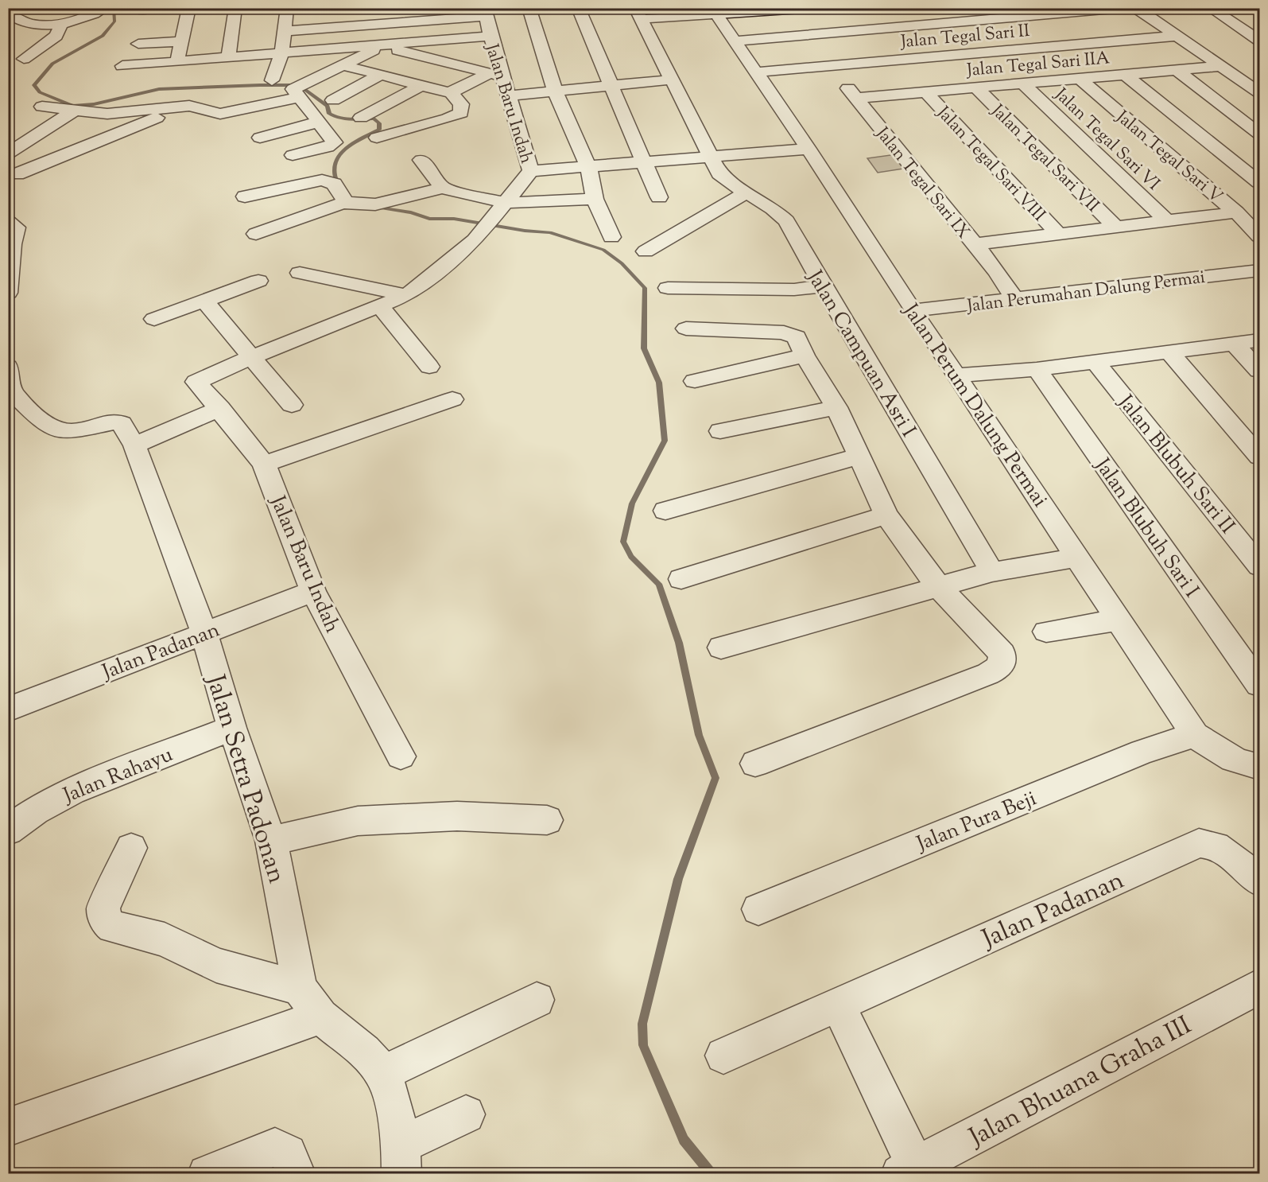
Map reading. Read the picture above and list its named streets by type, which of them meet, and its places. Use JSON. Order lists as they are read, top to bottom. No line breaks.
{"streets":{"street":["Jalan Tegal Sari II","Jalan Tegal Sari IIA","Jalan Baru Indah","Jalan Tegal Sari VI","Jalan Tegal Sari V","Jalan Tegal Sari VII","Jalan Tegal Sari VIII","Jalan Tegal Sari IX","Jalan Perumahan Dalung Permai","Jalan Campuan Asri I","Jalan Perum Dalung Permai","Jalan Blubuh Sari II","Jalan Blubuh Sari I","Jalan Padanan","Jalan Rahayu","Jalan Setra Padonan","Jalan Pura Beji","Jalan Bhuana Graha III"]},"crossings":[["Jalan Tegal Sari II","Jalan Tegal Sari IX"],["Jalan Tegal Sari II","Jalan Perum Dalung Permai"],["Jalan Tegal Sari IIA","Jalan Tegal Sari VI"],["Jalan Tegal Sari IIA","Jalan Tegal Sari V"],["Jalan Tegal Sari IIA","Jalan Tegal Sari VII"],["Jalan Tegal Sari IIA","Jalan Tegal Sari VIII"],["Jalan Tegal Sari IIA","Jalan Tegal Sari IX"],["Jalan Baru Indah","Jalan Padanan"],["Jalan Tegal Sari IX","Jalan Perumahan Dalung Permai"],["Jalan Perumahan Dalung Permai","Jalan Perum Dalung Permai"],["Jalan Perum Dalung Permai","Jalan Pura Beji"],["Jalan Padanan","Jalan Setra Padonan"],["Jalan Rahayu","Jalan Setra Padonan"]]}
